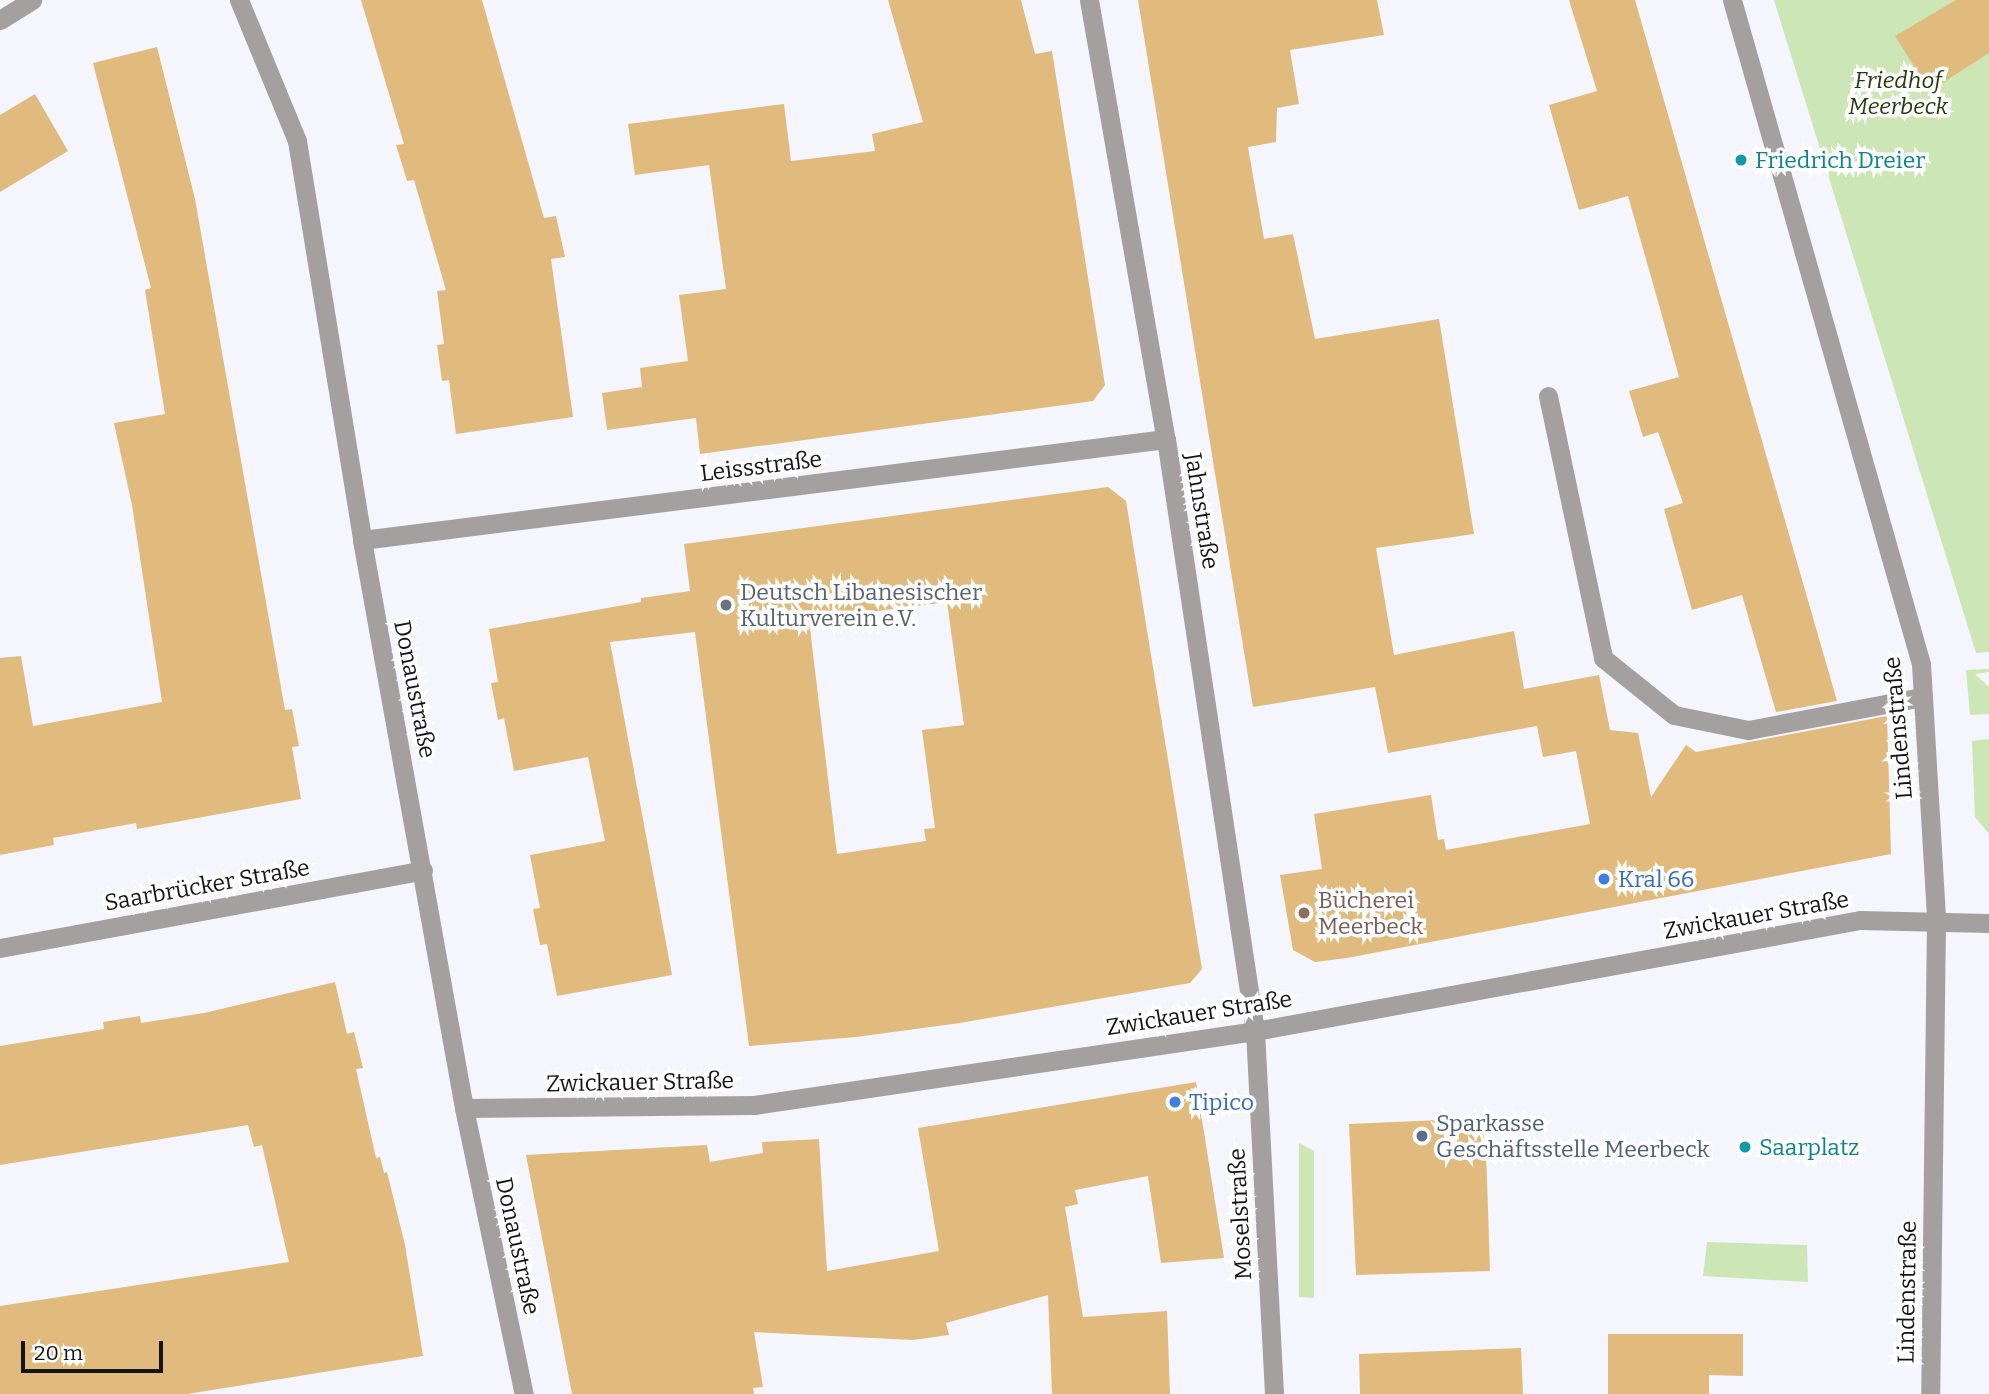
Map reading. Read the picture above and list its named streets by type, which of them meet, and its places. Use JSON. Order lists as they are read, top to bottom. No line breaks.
{"streets":{"street":["Leissstraße","Jahnstraße","Donaustraße","Lindenstraße","Saarbrücker Straße","Zwickauer Straße","Moselstraße"]},"crossings":[["Leissstraße","Jahnstraße"],["Leissstraße","Donaustraße"],["Jahnstraße","Zwickauer Straße"],["Jahnstraße","Moselstraße"],["Donaustraße","Saarbrücker Straße"],["Donaustraße","Zwickauer Straße"],["Lindenstraße","Zwickauer Straße"],["Zwickauer Straße","Moselstraße"]],"parks":["Friedhof Meerbeck"],"places":["Friedrich Dreier","Deutsch Libanesischer Kulturverein e.V.","Kral 66","Bücherei Meerbeck","Tipico","Sparkasse Geschäftsstelle Meerbeck","Saarplatz"],"scale_bar":"20 m"}
